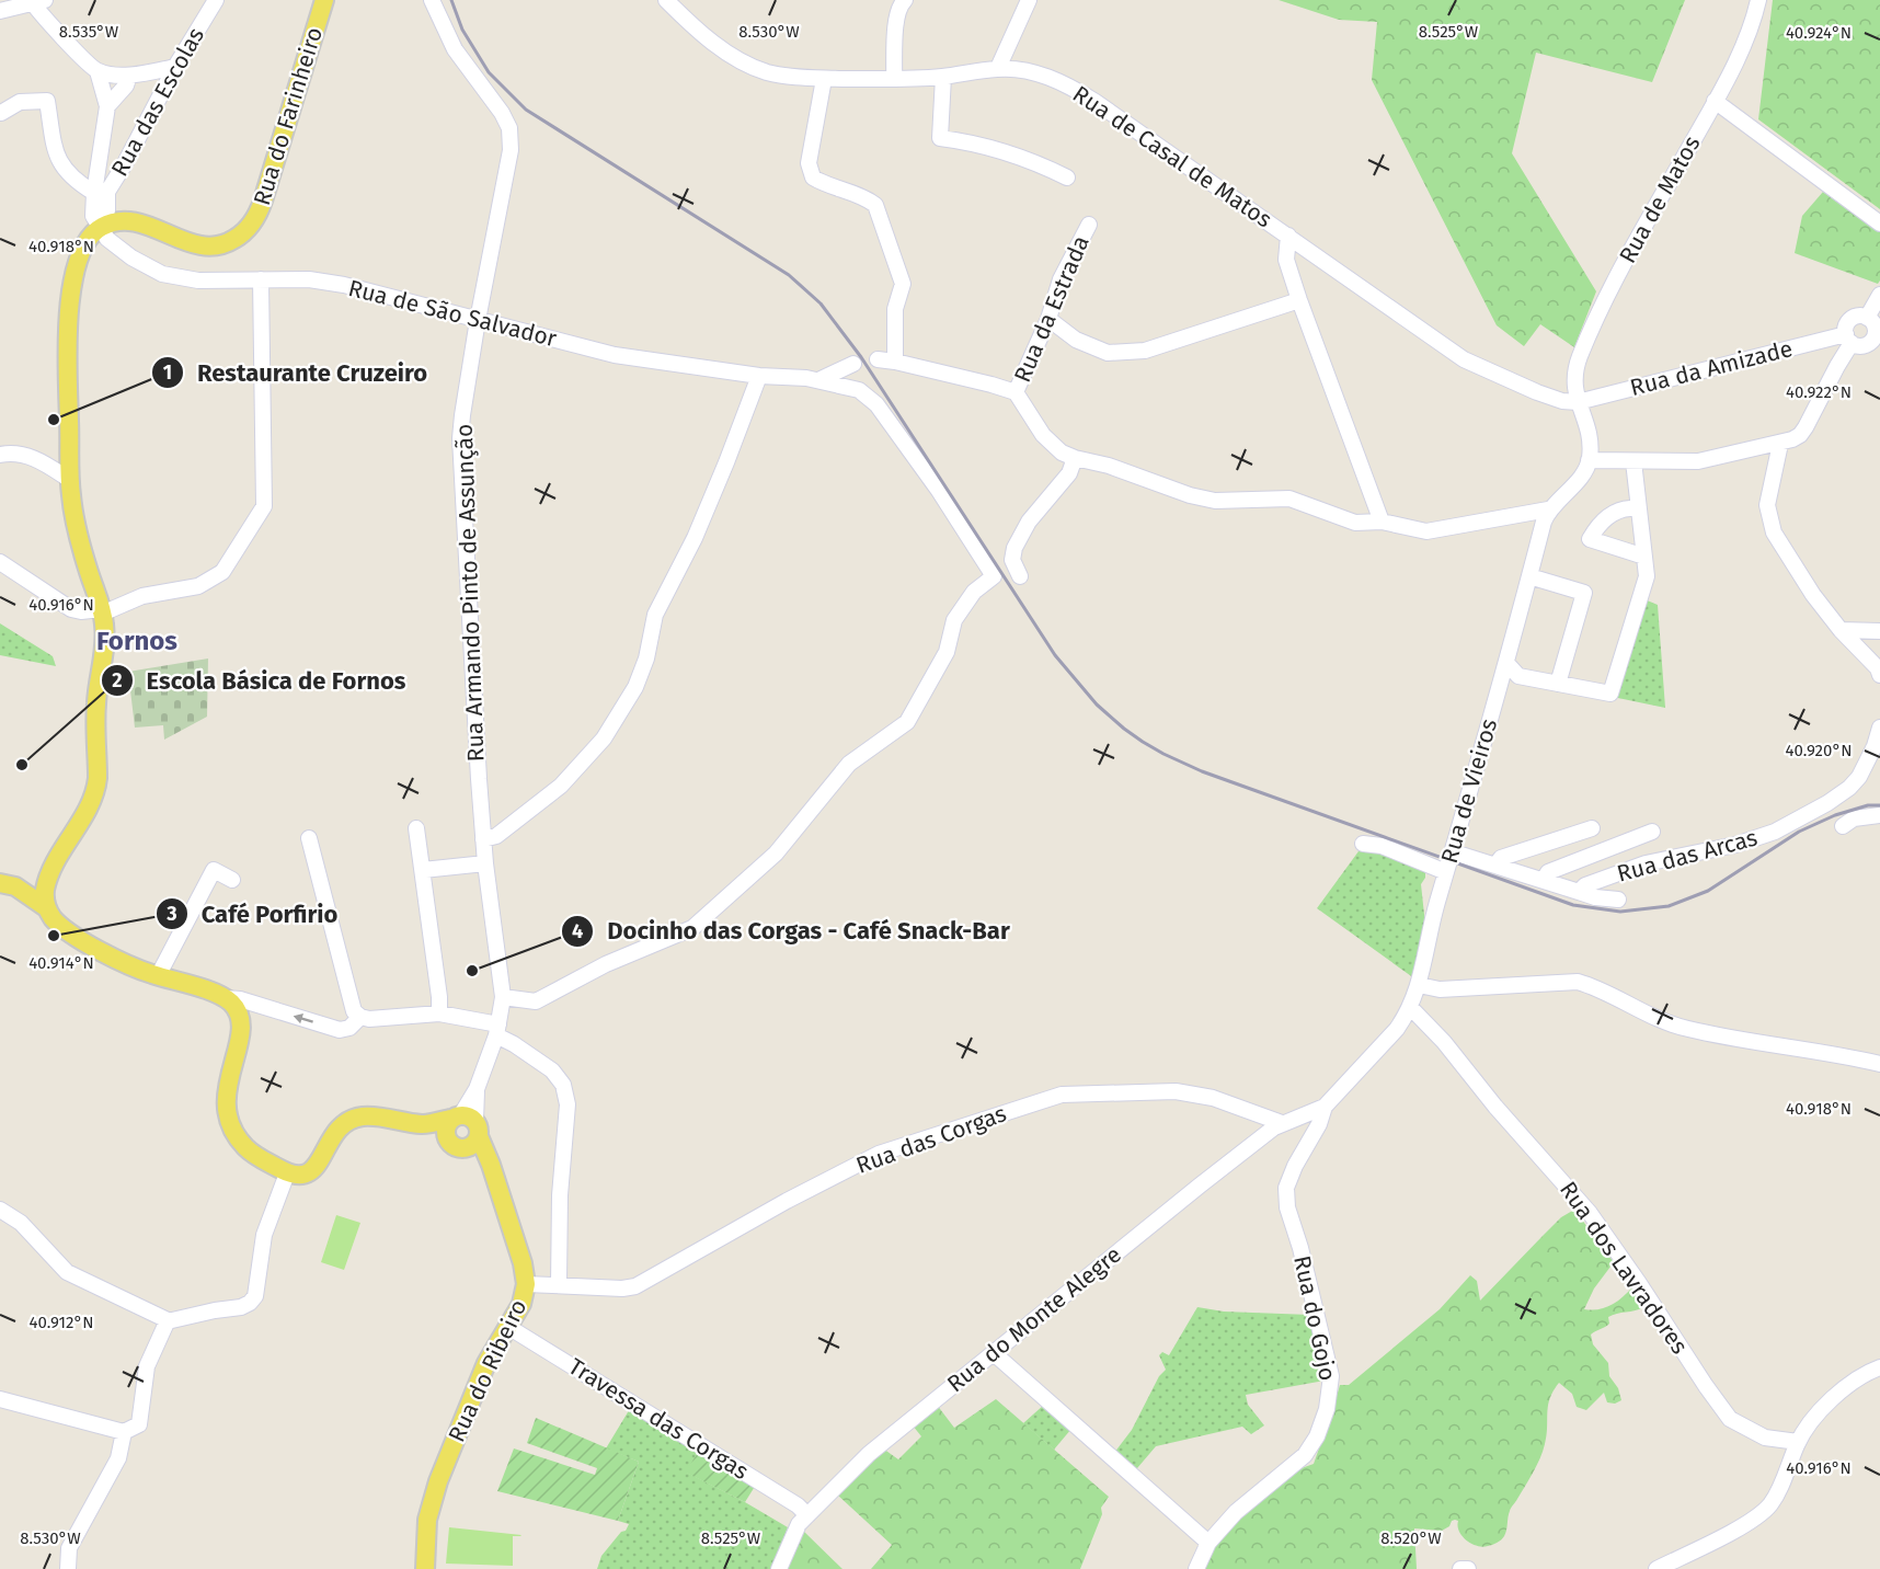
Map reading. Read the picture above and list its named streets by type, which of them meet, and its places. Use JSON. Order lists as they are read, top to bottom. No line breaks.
{"streets":{"main road":["Rua do Farinheiro","Rua do Ribeiro"],"street":["Rua das Escolas","Rua de Casal de Matos","Rua de Matos","Rua da Estrada","Rua de São Salvador","Rua da Amizade","Rua Armando Pinto de Assunção","Rua de Vieiros","Rua das Arcas","Rua das Corgas","Rua dos Lavradores","Rua do Gojo","Rua do Monte Alegre","Travessa das Corgas"]},"crossings":[["Rua do Farinheiro","Rua de São Salvador"],["Rua de Casal de Matos","Rua de Matos"],["Rua de Casal de Matos","Rua da Amizade"],["Rua de Matos","Rua da Amizade"],["Rua de São Salvador","Rua Armando Pinto de Assunção"],["Rua Armando Pinto de Assunção","Rua do Ribeiro"],["Rua de Vieiros","Rua dos Lavradores"],["Rua de Vieiros","Rua do Gojo"],["Rua de Vieiros","Rua do Monte Alegre"],["Rua das Corgas","Rua do Monte Alegre"],["Rua das Corgas","Rua do Ribeiro"],["Rua do Gojo","Rua do Monte Alegre"],["Rua do Monte Alegre","Travessa das Corgas"],["Rua do Ribeiro","Travessa das Corgas"]],"districts":["Fornos"],"places":["Restaurante Cruzeiro","Escola Básica de Fornos","Café Porfirio","Docinho das Corgas - Café Snack-Bar"],"coordinates":["8.535°W","8.530°W","8.525°W","40.924°N","40.918°N","40.922°N","40.916°N","40.920°N","40.914°N","40.912°N","8.520°W"]}
